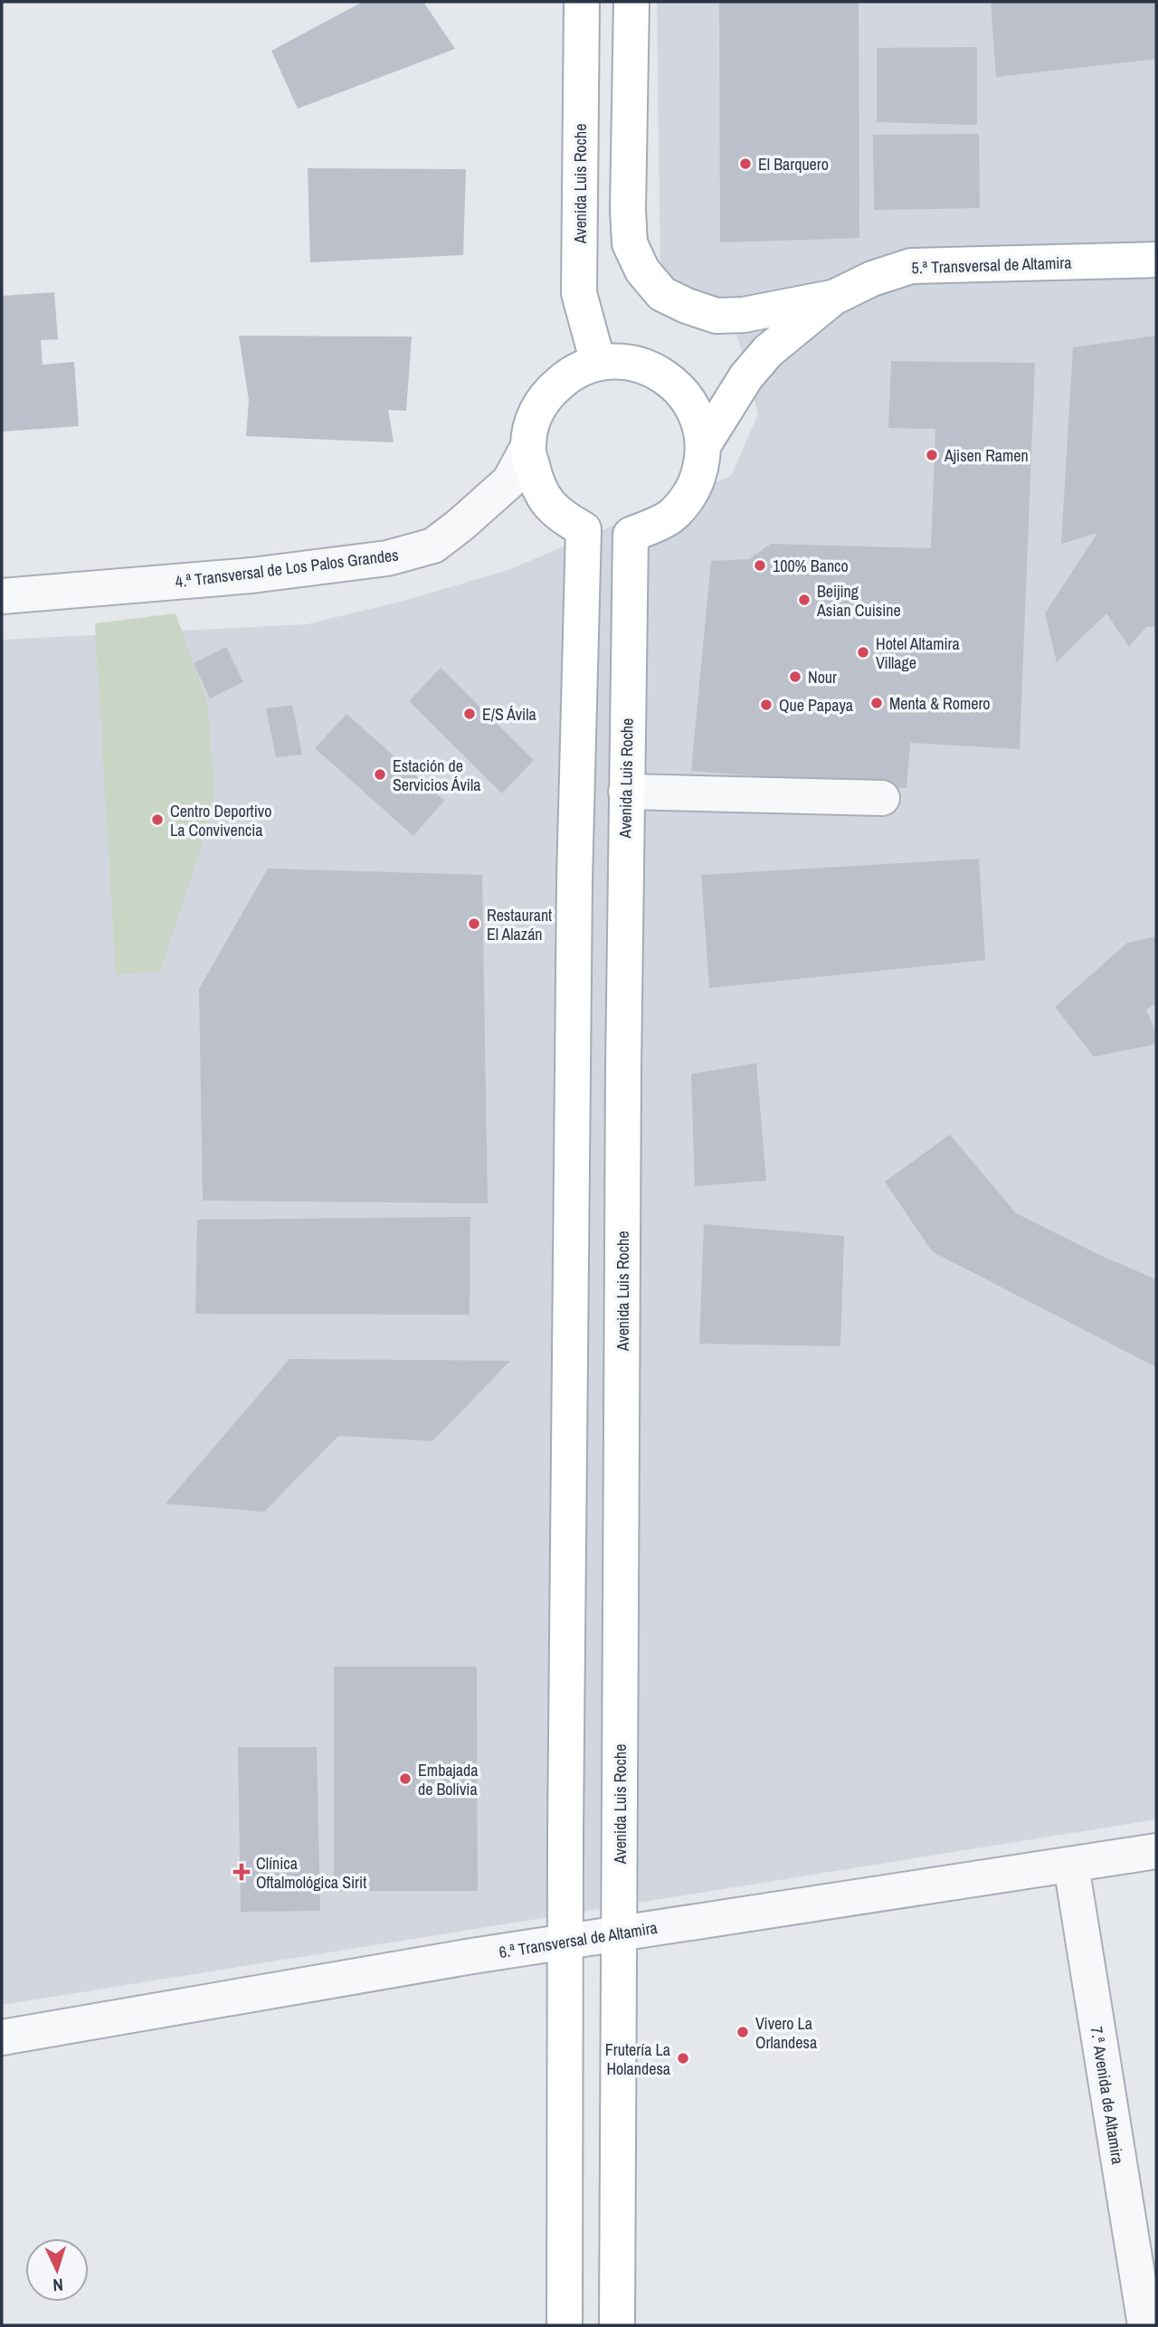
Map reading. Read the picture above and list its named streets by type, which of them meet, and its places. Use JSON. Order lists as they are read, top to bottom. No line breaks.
{"streets":{"main road":["Avenida Luis Roche","5.ª Transversal de Altamira"],"street":["4.ª Transversal de Los Palos Grandes","6.ª Transversal de Altamira","7.ª Avenida de Altamira"]},"crossings":[["Avenida Luis Roche","5.ª Transversal de Altamira"],["Avenida Luis Roche","4.ª Transversal de Los Palos Grandes"],["Avenida Luis Roche","6.ª Transversal de Altamira"],["6.ª Transversal de Altamira","7.ª Avenida de Altamira"]],"places":{"other":["El Barquero","Ajisen Ramen","100% Banco","Beijing Asian Cuisine","Hotel Altamira Village","Nour","Menta & Romero","Que Papaya","E/S Ávila","Estación de Servicios Ávila","Centro Deportivo La Convivencia","Restaurant El Alazán","Embajada de Bolivia","Vivero La Orlandesa","Frutería La Holandesa"],"health":["Clínica Oftalmológica Sirit"]},"north":"bottom"}
